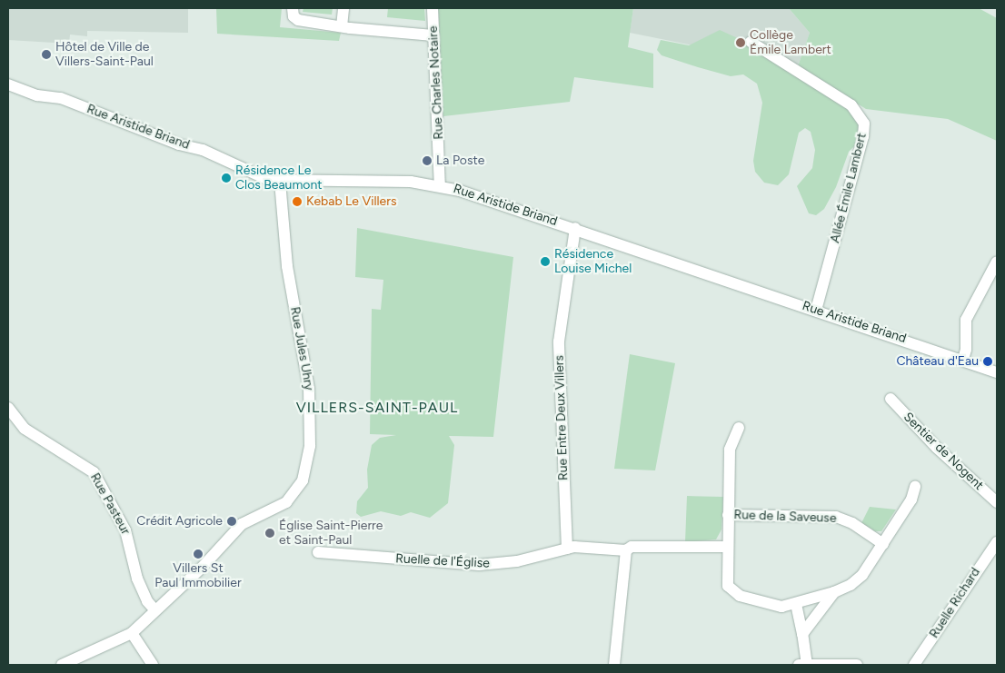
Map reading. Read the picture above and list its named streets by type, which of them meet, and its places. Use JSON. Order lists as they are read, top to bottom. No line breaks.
{"streets":{"street":["Rue Charles Notaire","Rue Aristide Briand","Allée Émile Lambert","Rue Jules Uhry","Rue Entre Deux Villers","Sentier de Nogent","Rue Pasteur","Rue de la Saveuse","Ruelle de l'Église","Ruelle Richard"]},"crossings":[["Rue Charles Notaire","Rue Aristide Briand"],["Rue Aristide Briand","Allée Émile Lambert"],["Rue Aristide Briand","Rue Jules Uhry"],["Rue Aristide Briand","Rue Entre Deux Villers"],["Rue Jules Uhry","Rue Pasteur"],["Rue Entre Deux Villers","Ruelle de l'Église"]],"districts":["VILLERS-SAINT-PAUL"],"places":["Collège Émile Lambert","Hôtel de Ville de Villers-Saint-Paul","La Poste","Résidence Le Clos Beaumont","Kebab Le Villers","Résidence Louise Michel","Château d'Eau","Crédit Agricole","Église Saint-Pierre et Saint-Paul","Villers St Paul Immobilier"]}
